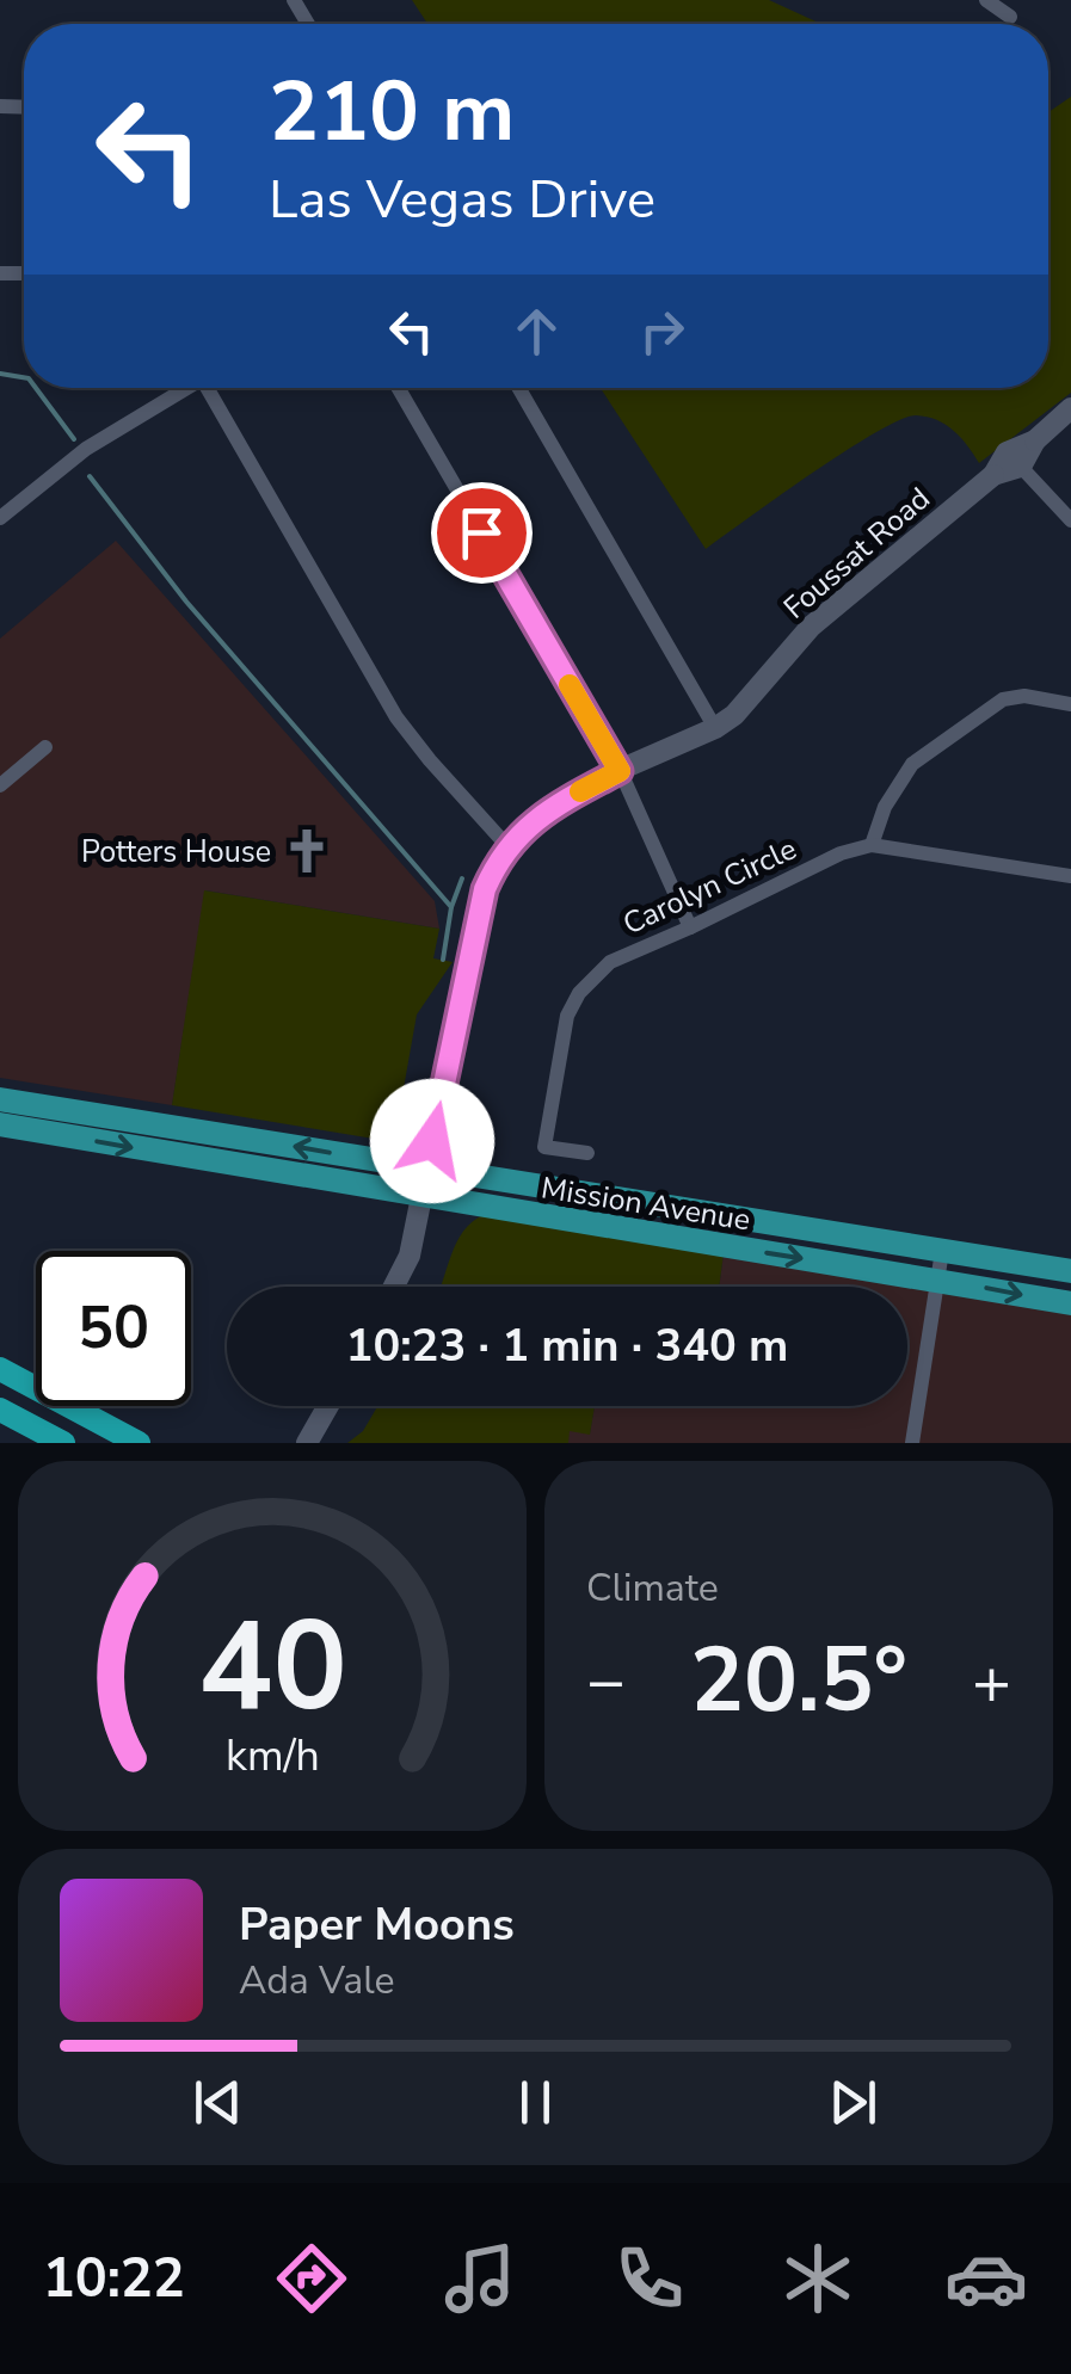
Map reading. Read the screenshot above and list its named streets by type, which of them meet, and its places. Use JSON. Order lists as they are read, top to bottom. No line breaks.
{"streets":{"main road":["Foussat Road","Mission Avenue"],"street":["Carolyn Circle"]},"crossings":[["Foussat Road","Mission Avenue"]],"places":{"church":["Potters House"]},"page":{"turn":["210 m","Las Vegas Drive"],"limit":"50","trip":"10:23 · 1 min · 340 m","tile":"Climate","heat":["−","20.5°","+"],"song":["Paper Moons","Ada Vale"],"tabs":"10:22","gauge":["40","km/h"]}}
